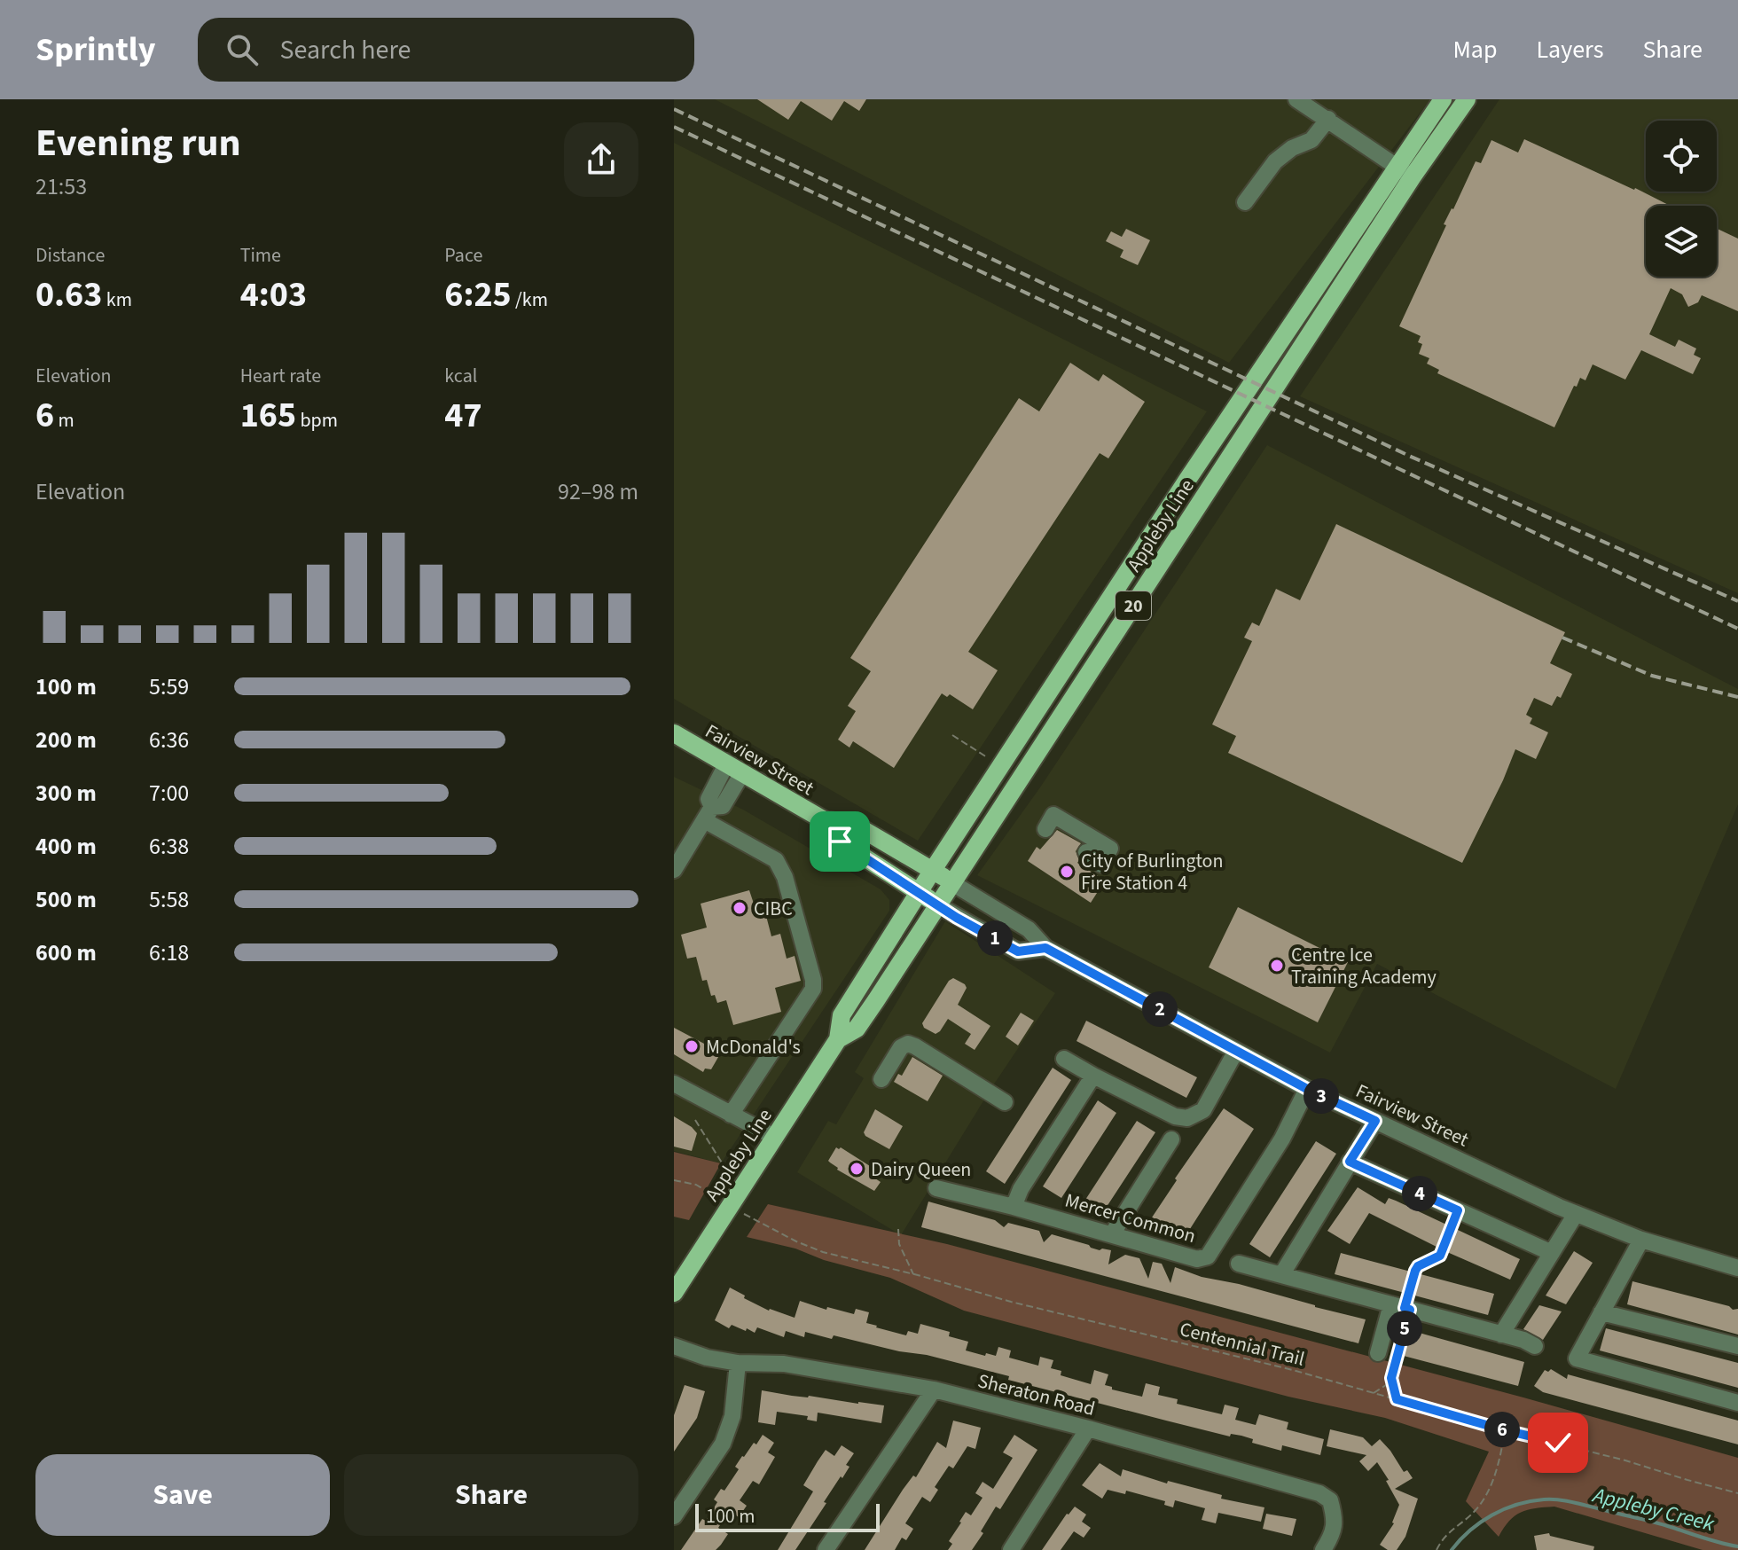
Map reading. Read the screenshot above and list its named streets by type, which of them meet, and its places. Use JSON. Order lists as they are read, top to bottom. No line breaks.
{"streets":{"main road":["Appleby Line","20","Fairview Street"],"street":["Mercer Common","Sheraton Road"],"path":["Centennial Trail"]},"crossings":[["Appleby Line","Fairview Street"],["Fairview Street","Mercer Common"]],"water":["Appleby Creek"],"places":["City of Burlington Fire Station 4","CIBC","Centre Ice Training Academy","McDonald's","Dairy Queen"],"scale_bar":"100 m","page":{"header":"Sprintly","search":"Search here","nav":["Map","Layers","Share"],"heading":["Evening run","21:53"],"stats":[["Distance","0.63 km"],["Time","4:03"],["Pace","6:25 /km"],["Elevation","6 m"],["Heart rate","165 bpm"],["kcal","47"]],"chart":["Elevation","92–98 m"],"list":[{"name":"100 m","note":"5:59"},{"name":"200 m","note":"6:36"},{"name":"300 m","note":"7:00"},{"name":"400 m","note":"6:38"},{"name":"500 m","note":"5:58"},{"name":"600 m","note":"6:18"}],"pins":["1","2","3","4","5","6"],"buttons":["Save","Share"],"scale":"100 m"}}
